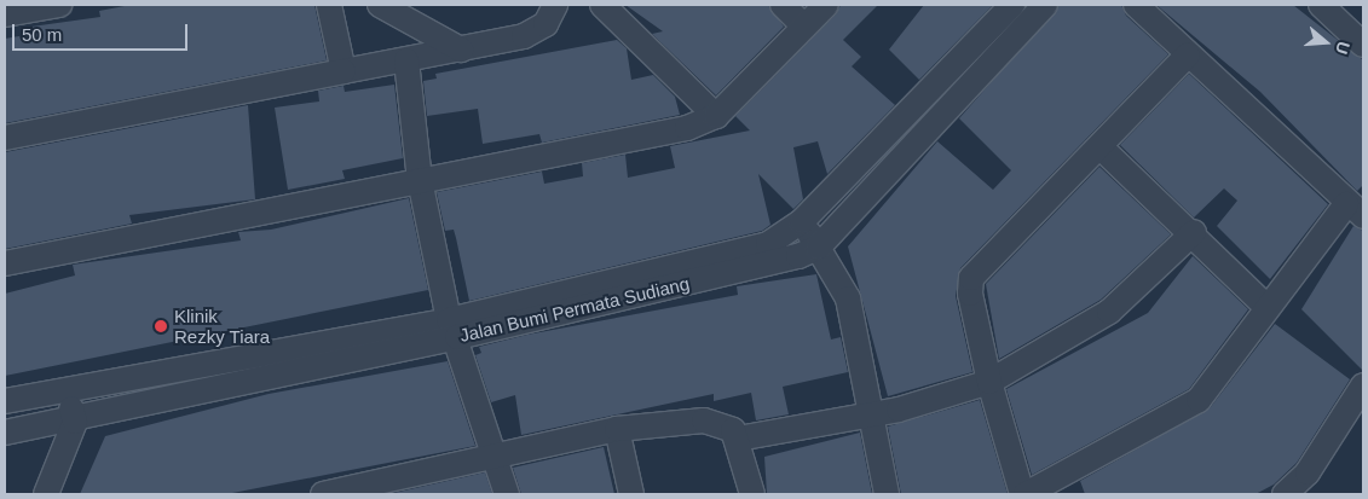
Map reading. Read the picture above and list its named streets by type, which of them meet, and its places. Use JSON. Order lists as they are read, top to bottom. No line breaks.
{"streets":{"street":["Jalan Bumi Permata Sudiang"]},"places":["Klinik Rezky Tiara"],"scale_bar":"50 m","north":"right"}
